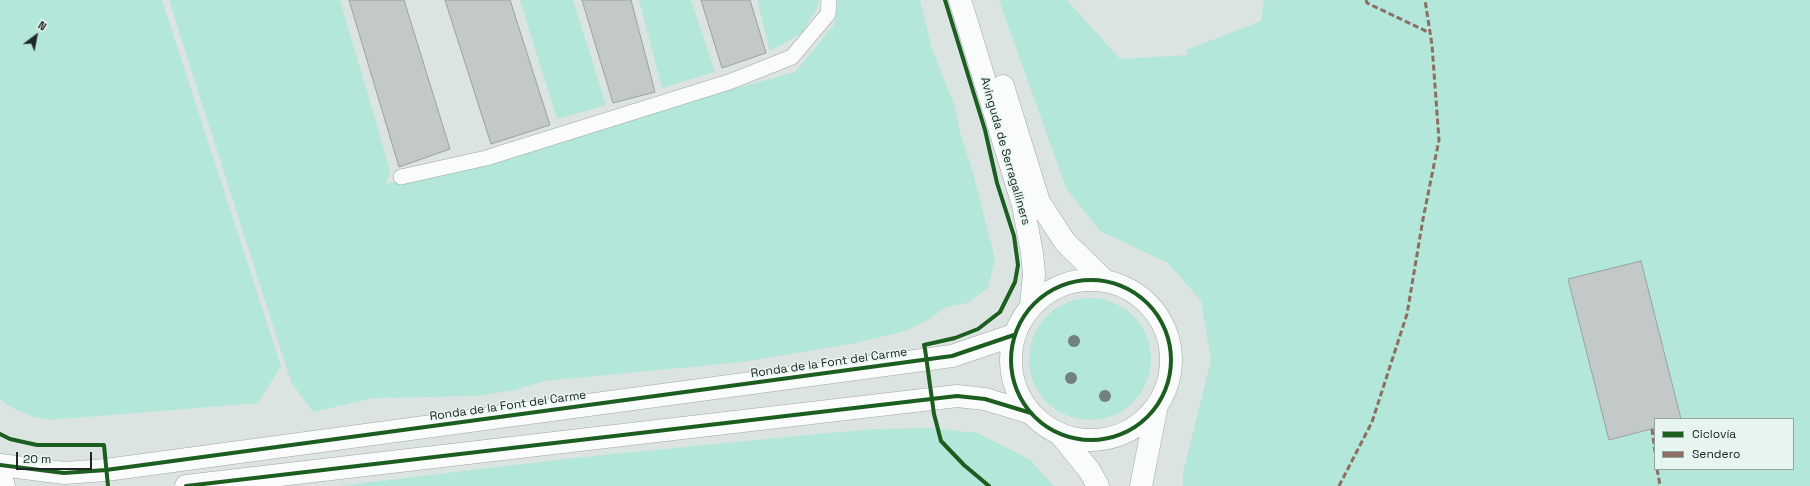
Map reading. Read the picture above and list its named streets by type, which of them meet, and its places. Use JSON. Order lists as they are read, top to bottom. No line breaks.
{"streets":{"street":["Avinguda de Serragalliners","Ronda de la Font del Carme"]},"legend":["Ciclovía","Sendero"],"scale_bar":"20 m","north":"top right"}
